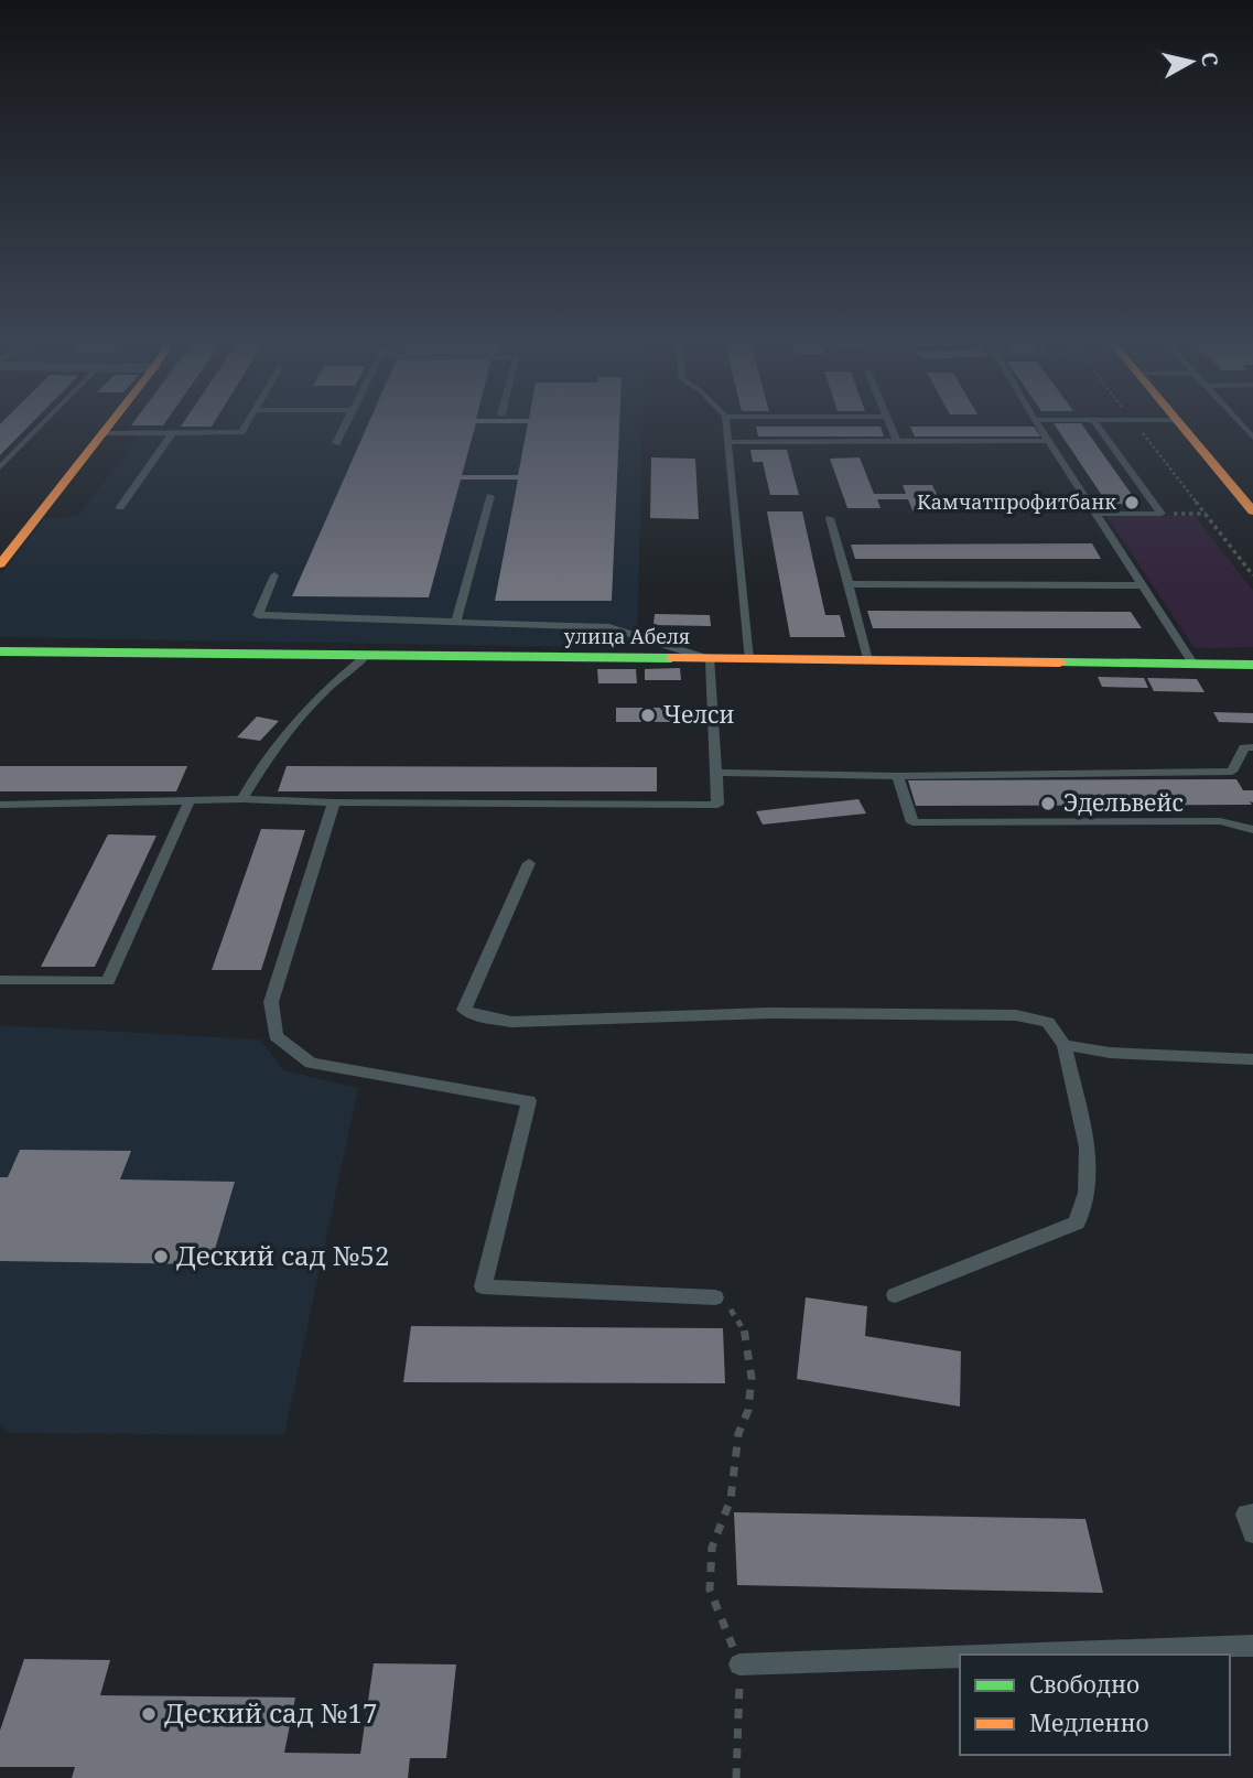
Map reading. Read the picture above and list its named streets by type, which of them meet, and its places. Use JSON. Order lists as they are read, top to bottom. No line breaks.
{"streets":{"street":["улица Абеля"]},"places":["Камчатпрофитбанк","Челси","Эдельвейс","Деский сад №52","Деский сад №17"],"legend":["Свободно","Медленно"],"north":"right"}
